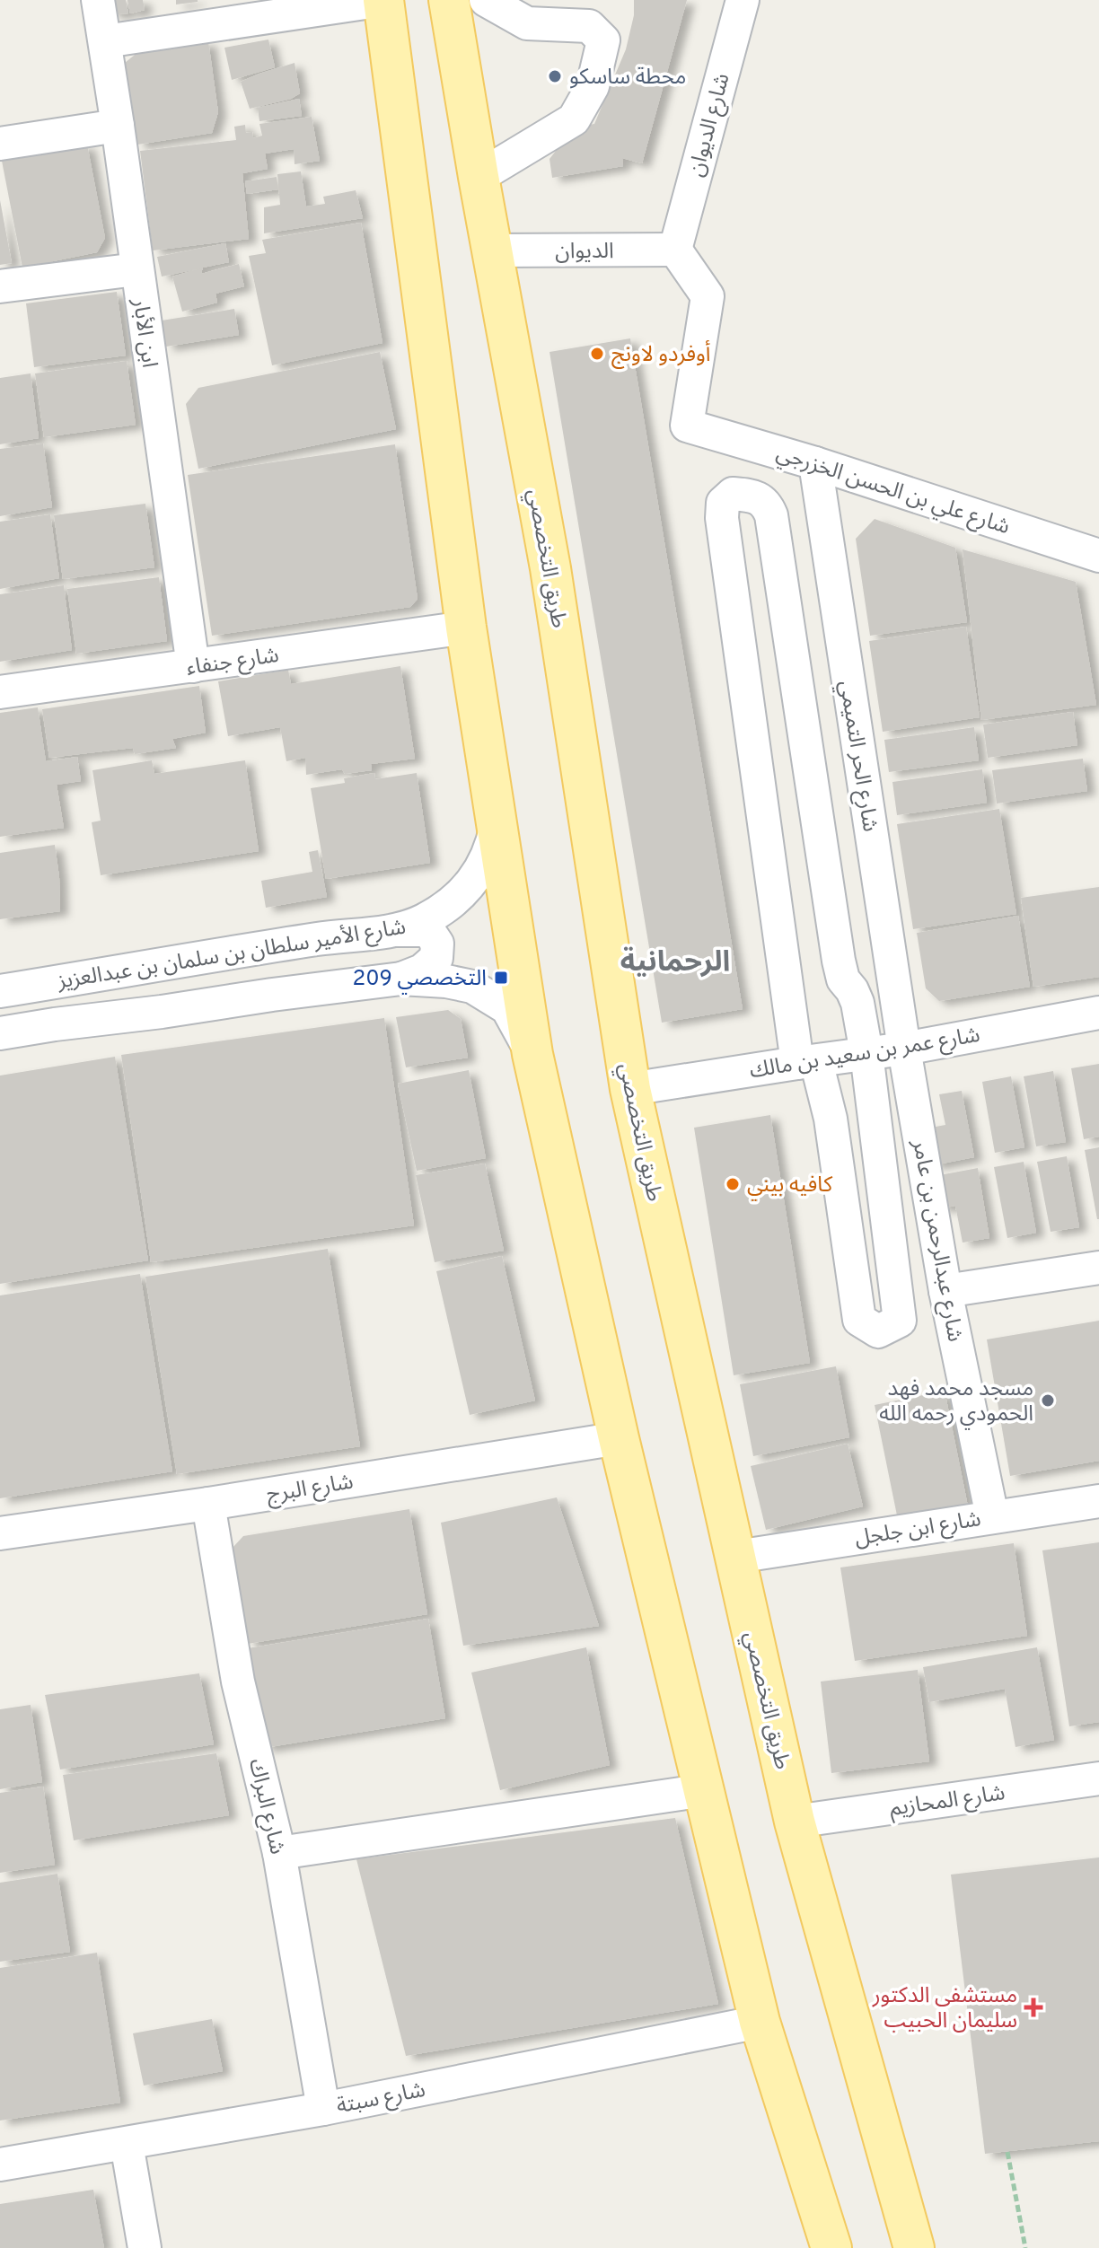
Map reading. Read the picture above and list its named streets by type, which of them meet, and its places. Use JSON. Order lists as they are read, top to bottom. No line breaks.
{"streets":{"main road":["طريق التخصصي"],"street":["شارع الديوان","الديوان","ابن الأبار","شارع علي بن الحسن الخزرجي","شارع جنفاء","شارع الحر التميمي","شارع الأمير سلطان بن سلمان بن عبدالعزيز","شارع عمر بن سعيد بن مالك","شارع عبدالرحمن بن عامر","شارع البرج","شارع ابن جلجل","شارع المحازيم","شارع البراك","شارع سبتة"]},"crossings":[["شارع الديوان","الديوان"],["شارع الديوان","شارع علي بن الحسن الخزرجي"],["الديوان","شارع علي بن الحسن الخزرجي"],["الديوان","طريق التخصصي"],["ابن الأبار","شارع جنفاء"],["شارع علي بن الحسن الخزرجي","شارع الحر التميمي"],["طريق التخصصي","شارع عمر بن سعيد بن مالك"],["طريق التخصصي","شارع ابن جلجل"],["طريق التخصصي","شارع المحازيم"],["شارع الحر التميمي","شارع عمر بن سعيد بن مالك"],["شارع الحر التميمي","شارع عبدالرحمن بن عامر"],["شارع عمر بن سعيد بن مالك","شارع عبدالرحمن بن عامر"],["شارع عبدالرحمن بن عامر","شارع ابن جلجل"],["شارع البرج","شارع البراك"],["شارع البراك","شارع سبتة"]],"districts":["الرحمانية"],"places":{"other":["محطة ساسكو","أوفردو لاونج","كافيه بيني","مسجد محمد فهد الحمودي رحمه الله"],"transit":["التخصصي 209"],"health":["مستشفى الدكتور سليمان الحبيب"]}}
